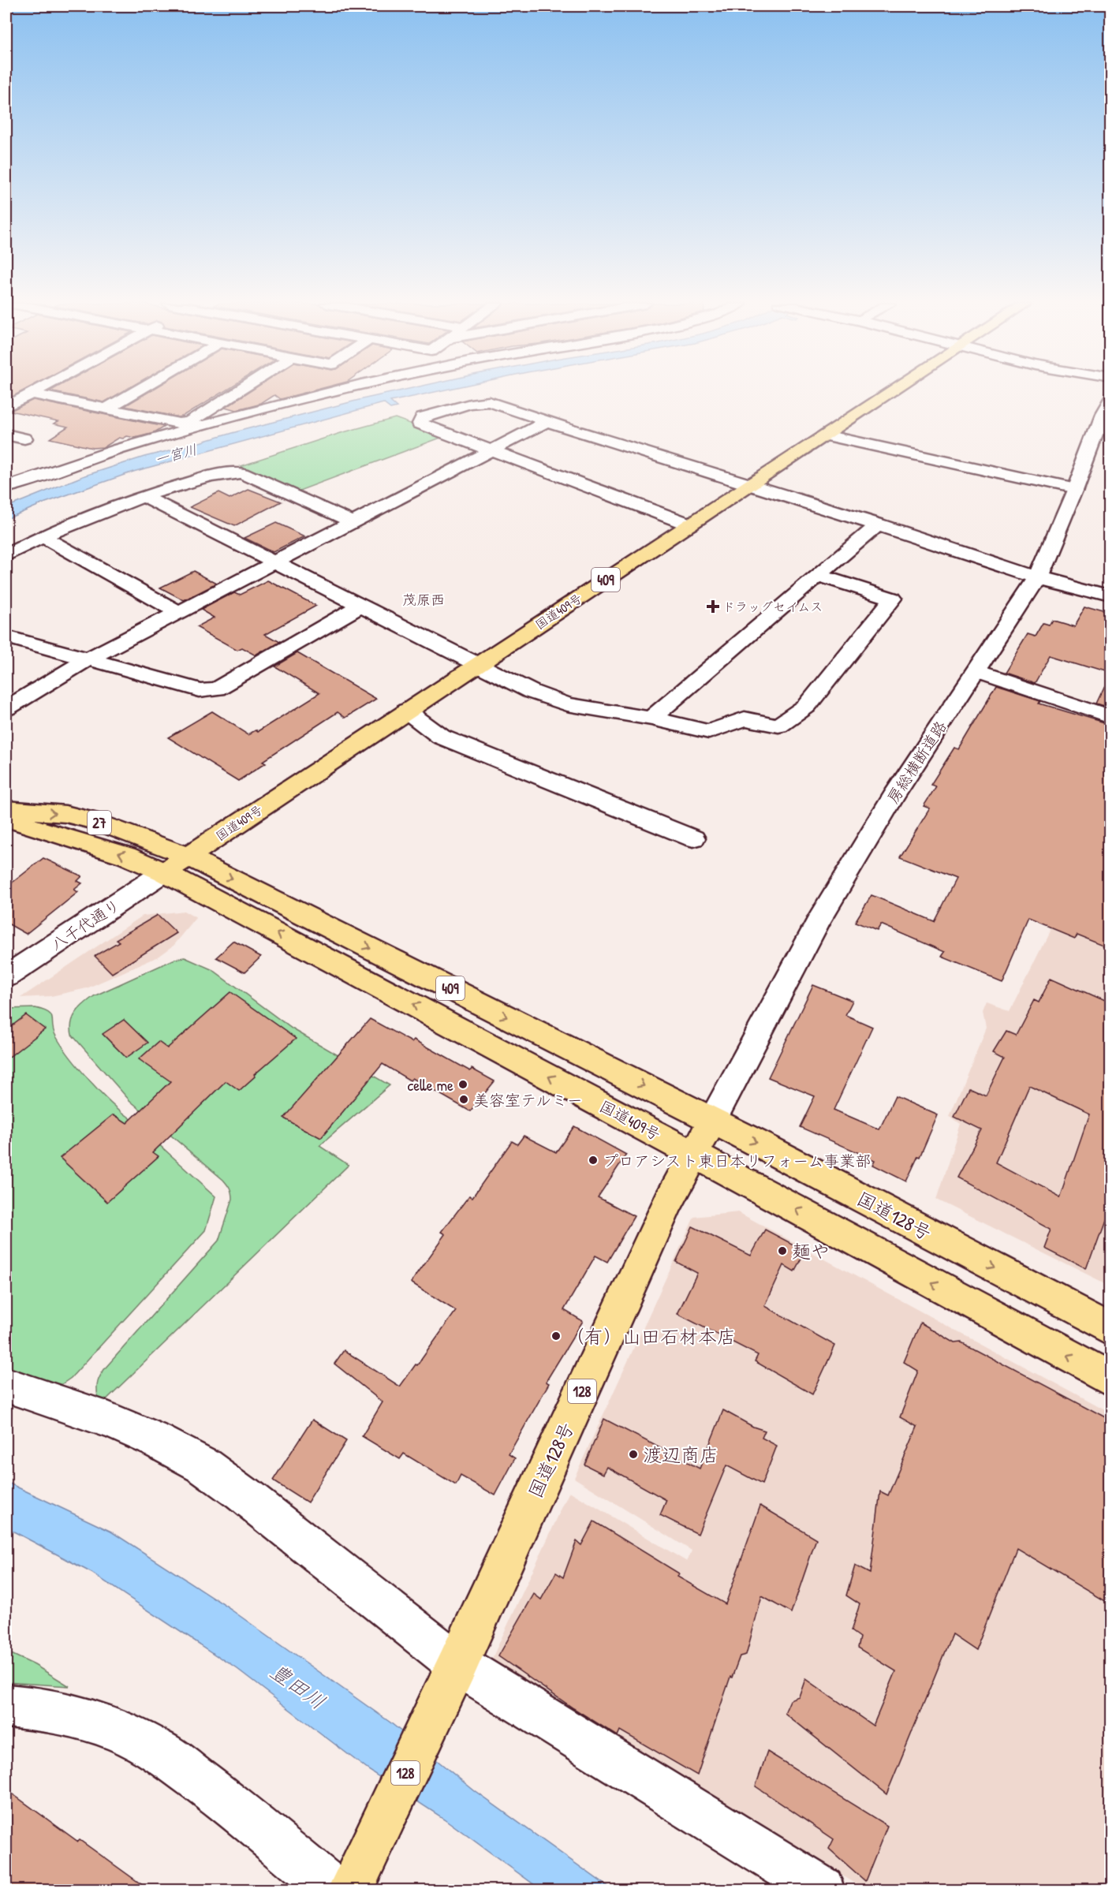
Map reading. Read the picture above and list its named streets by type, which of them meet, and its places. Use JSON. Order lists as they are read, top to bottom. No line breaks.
{"streets":{"main road":["409","国道409号","27","国道128号","128"],"street":["房総横断道路","八千代通り"]},"crossings":[["409","国道409号"],["409","房総横断道路"],["409","27"],["409","国道128号"],["国道409号","27"],["国道409号","八千代通り"],["国道409号","国道128号"],["房総横断道路","国道128号"],["27","八千代通り"]],"districts":["茂原西"],"water":["一宮川","豊田川"],"places":{"health":["ドラッグセイムス"],"other":["celle me","美容室テルミー","プロアシスト東日本リフォーム事業部","麺や","（有）山田石材本店","渡辺商店"]}}
